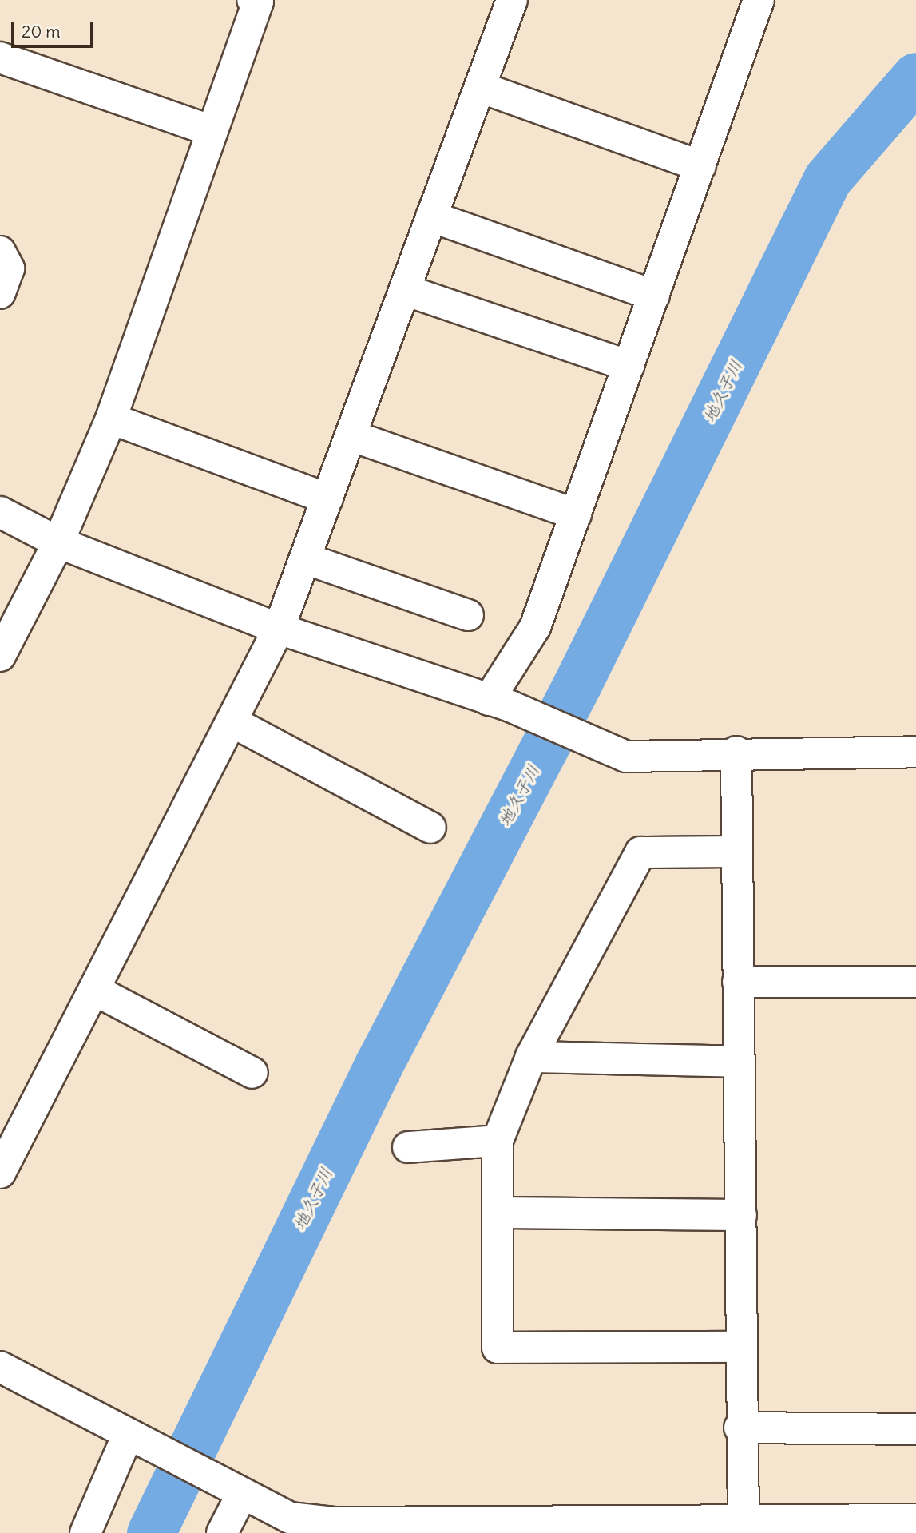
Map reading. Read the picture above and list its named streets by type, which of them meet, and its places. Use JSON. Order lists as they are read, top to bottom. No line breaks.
{"water":["地久子川"],"scale_bar":"20 m"}
